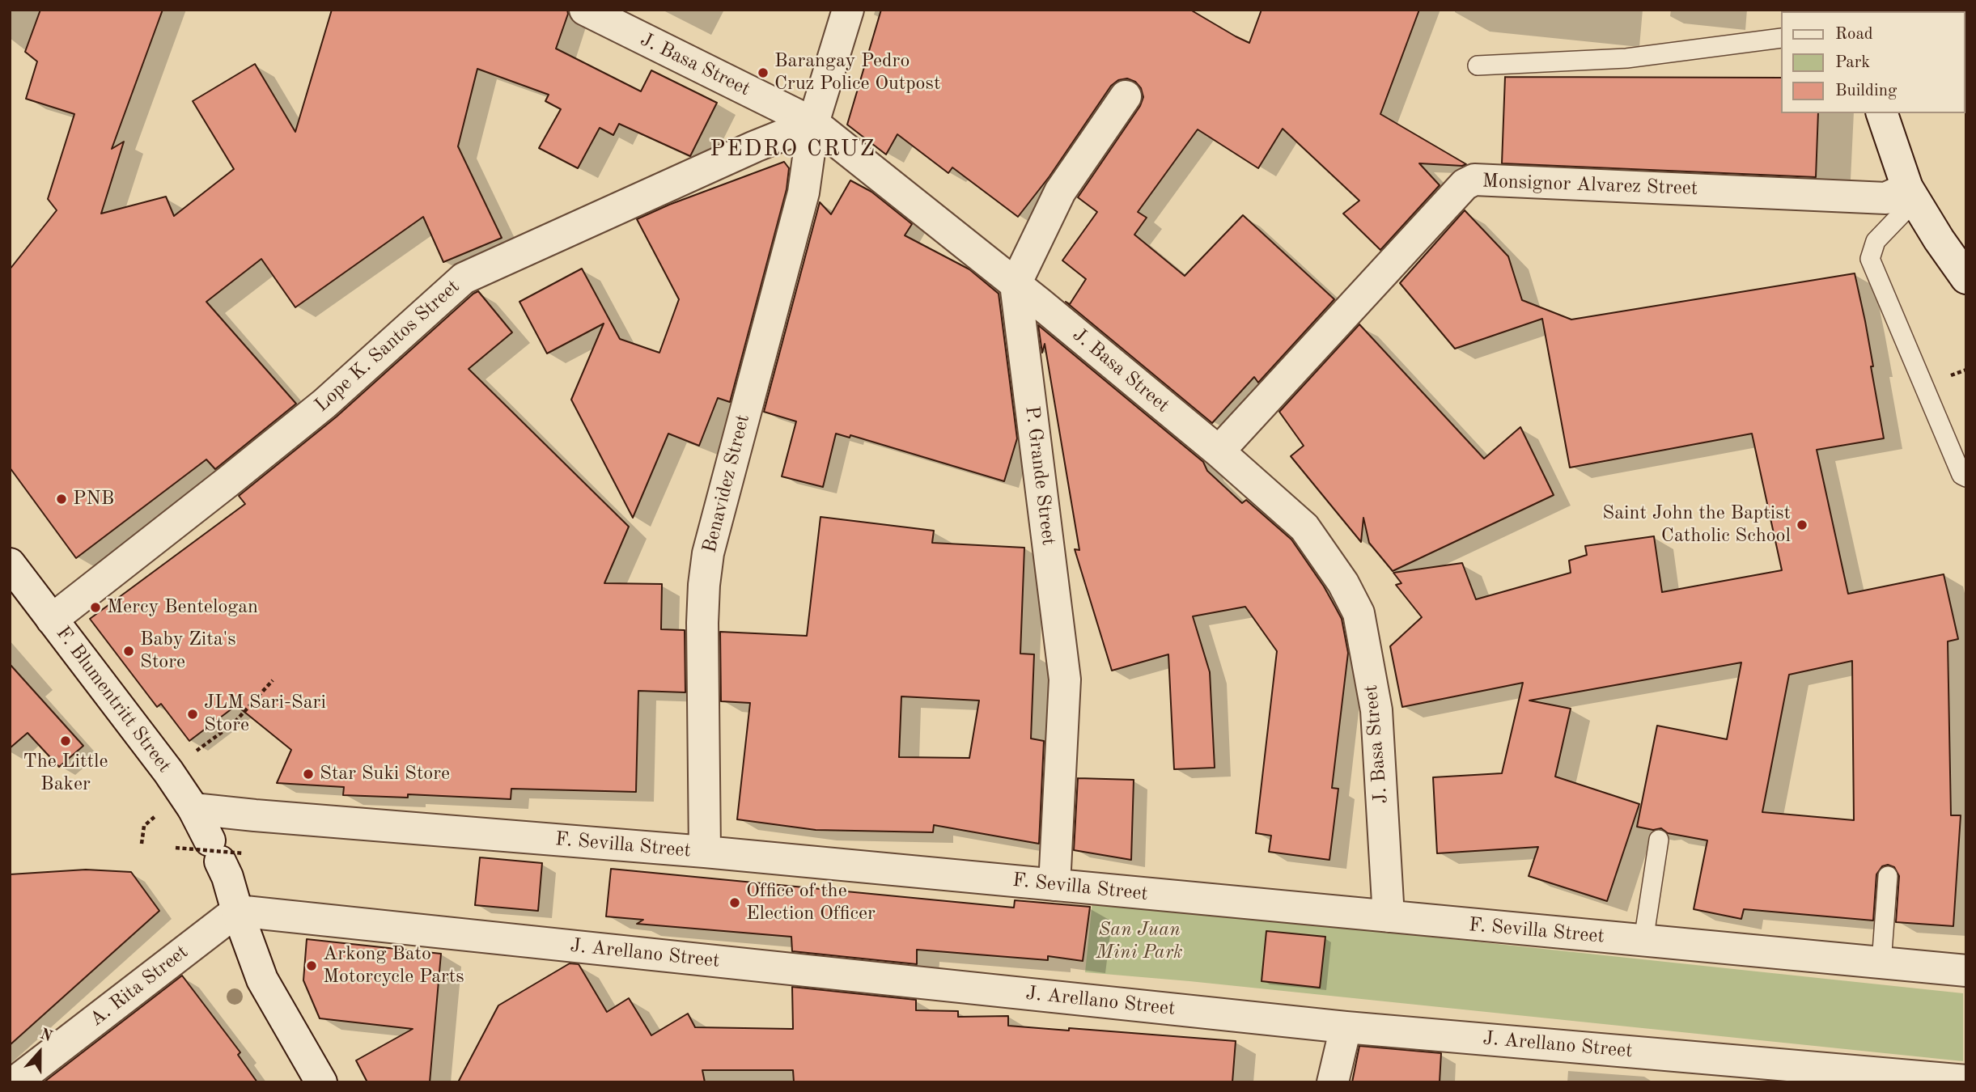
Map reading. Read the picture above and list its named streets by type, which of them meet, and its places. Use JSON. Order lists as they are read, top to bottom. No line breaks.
{"streets":{"street":["J. Basa Street","Monsignor Alvarez Street","Lope K. Santos Street","P. Grande Street","Benavidez Street","F. Blumentritt Street","F. Sevilla Street","J. Arellano Street","A. Rita Street"]},"crossings":[["J. Basa Street","Monsignor Alvarez Street"],["J. Basa Street","Lope K. Santos Street"],["J. Basa Street","P. Grande Street"],["J. Basa Street","Benavidez Street"],["J. Basa Street","F. Sevilla Street"],["Lope K. Santos Street","Benavidez Street"],["Lope K. Santos Street","F. Blumentritt Street"],["P. Grande Street","F. Sevilla Street"],["Benavidez Street","F. Sevilla Street"],["F. Blumentritt Street","F. Sevilla Street"],["F. Blumentritt Street","J. Arellano Street"],["F. Blumentritt Street","A. Rita Street"],["J. Arellano Street","A. Rita Street"]],"districts":["PEDRO CRUZ"],"parks":["San Juan Mini Park"],"places":["Barangay Pedro Cruz Police Outpost","PNB","Saint John the Baptist Catholic School","Mercy Bentelogan","Baby Zita's Store","JLM Sari-Sari Store","The Little Baker","Star Suki Store","Office of the Election Officer","Arkong Bato Motorcycle Parts"],"legend":["Road","Park","Building"],"north":"top"}
